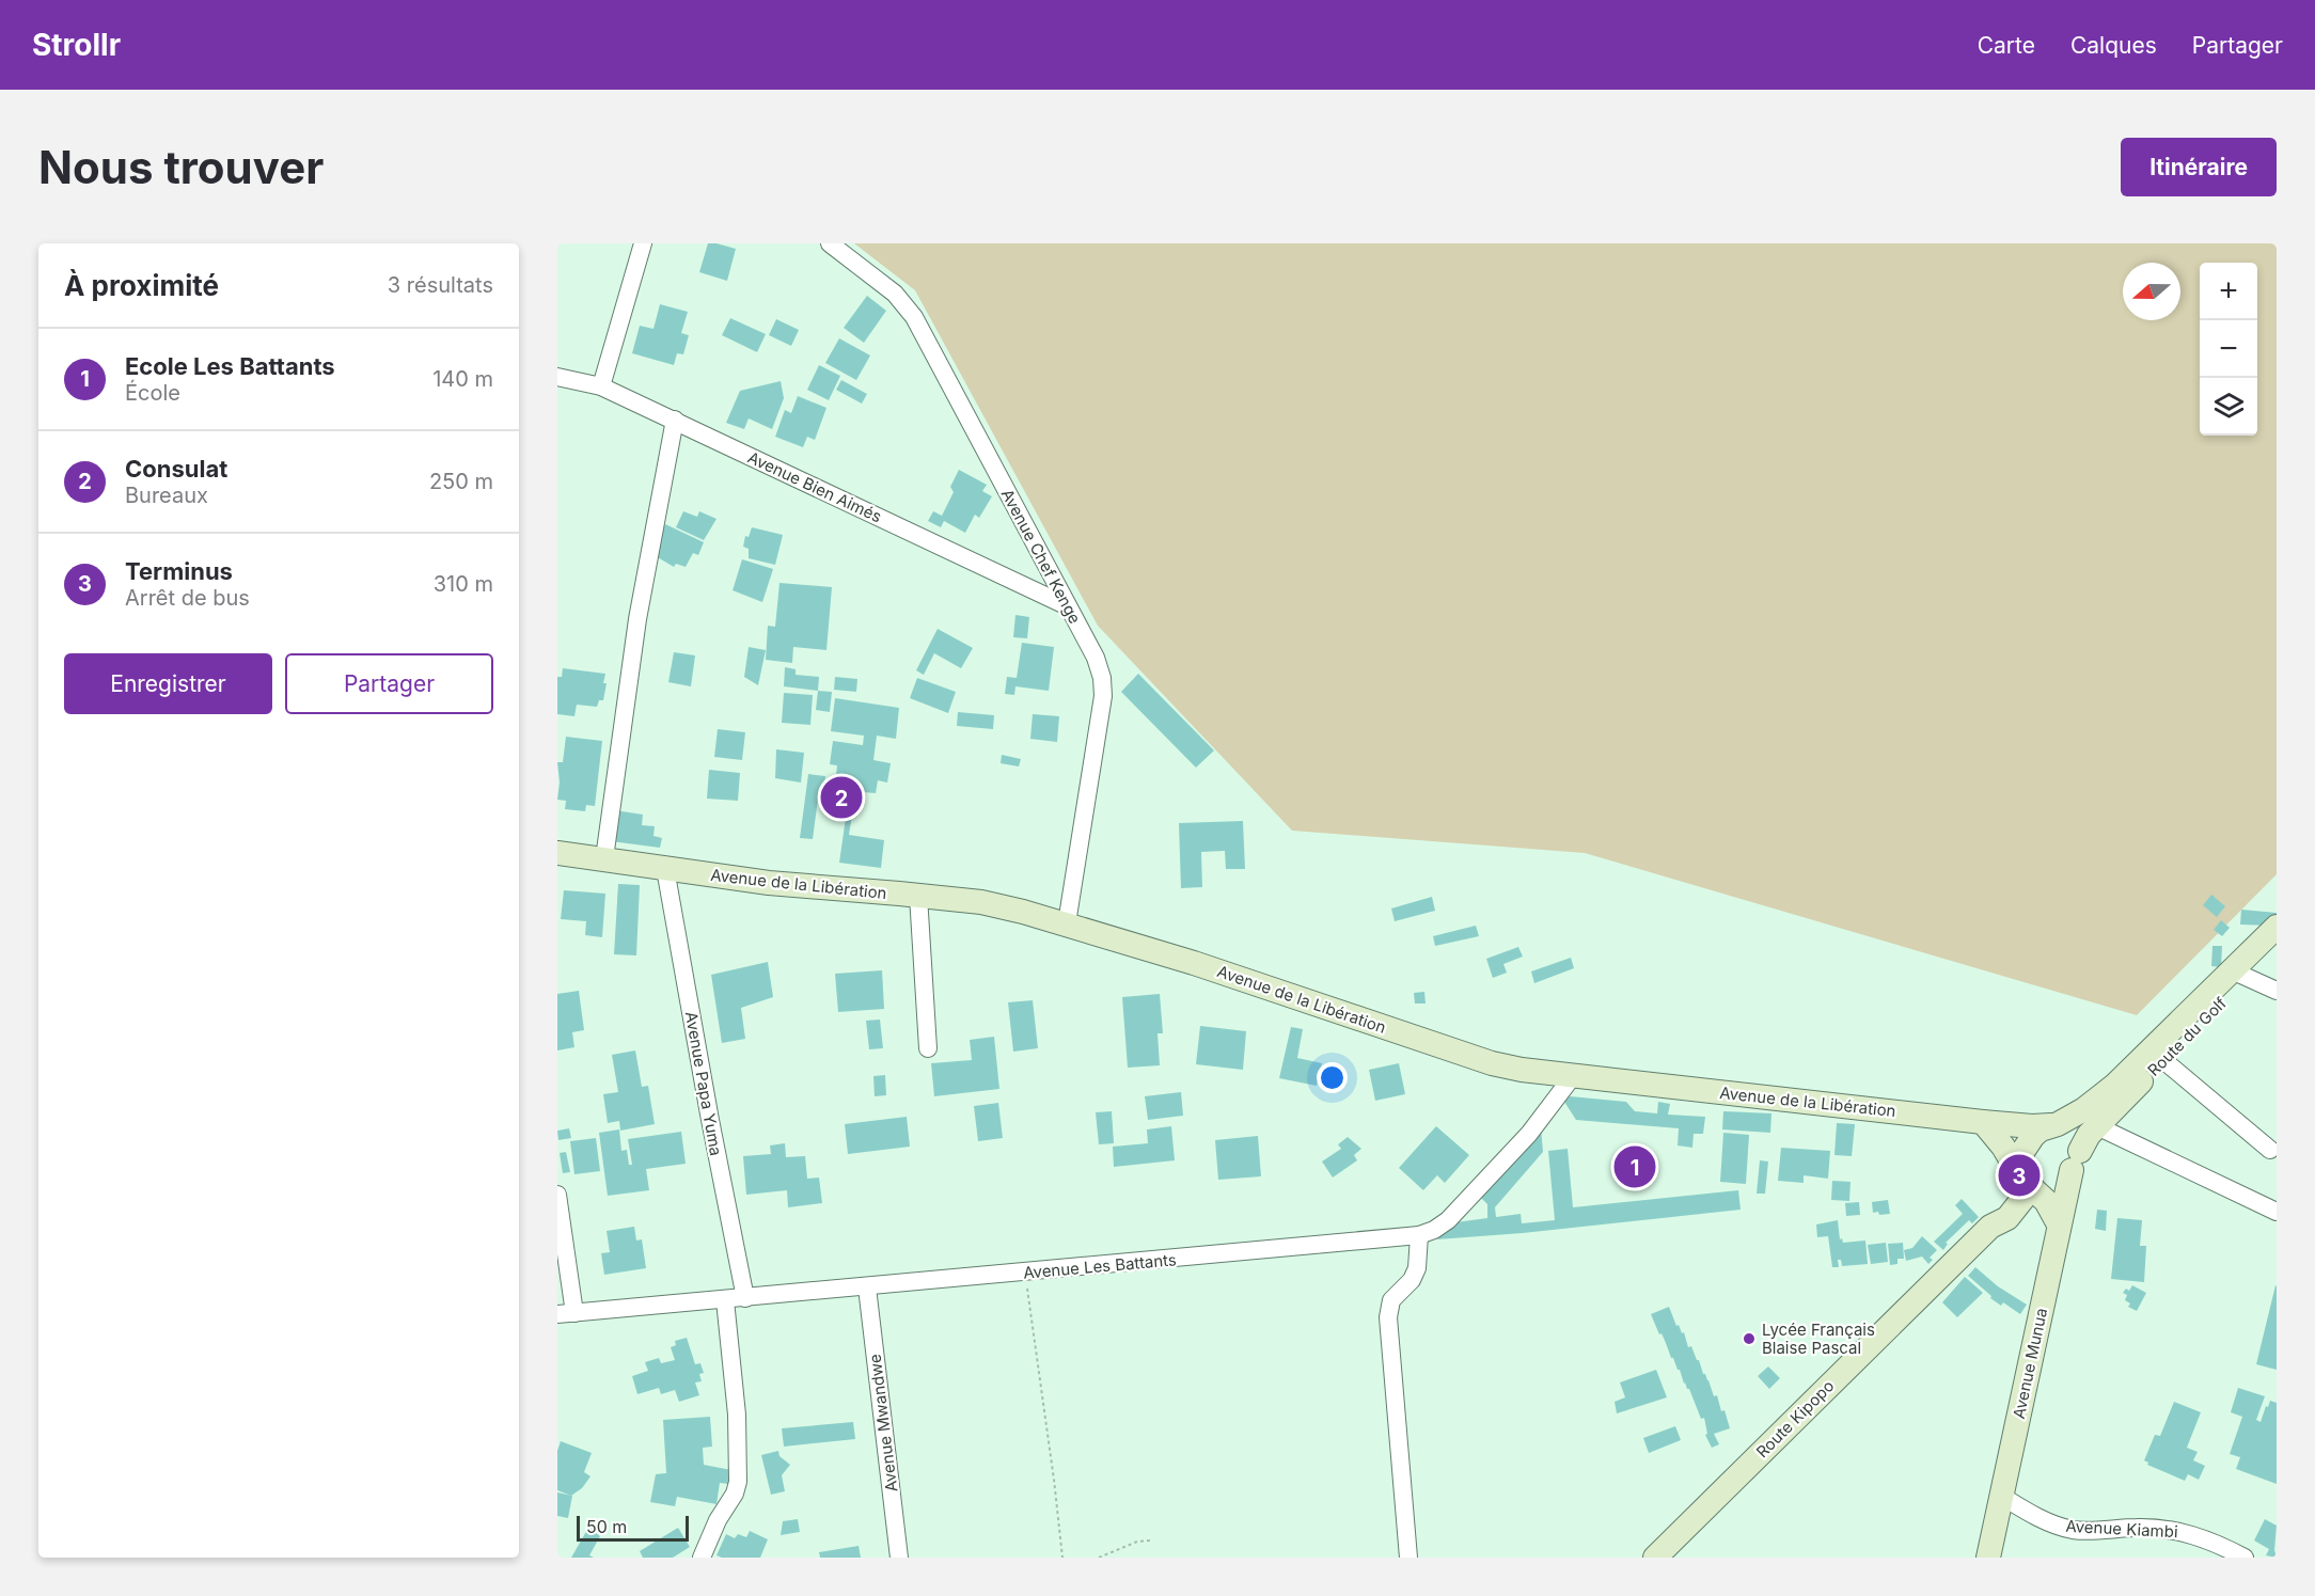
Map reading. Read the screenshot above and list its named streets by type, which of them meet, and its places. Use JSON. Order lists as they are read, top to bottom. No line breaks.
{"streets":{"main road":["Avenue de la Libération","Route du Golf","Avenue Munua","Route Kipopo"],"street":["Avenue Bien Aimés","Avenue Chef Kenge","Avenue Papa Yuma","Avenue Les Battants","Avenue Mwandwe","Avenue Kiambi"]},"crossings":[["Avenue Bien Aimés","Avenue Chef Kenge"],["Avenue Chef Kenge","Avenue de la Libération"],["Avenue de la Libération","Avenue Papa Yuma"],["Avenue de la Libération","Avenue Les Battants"],["Avenue de la Libération","Avenue Munua"],["Avenue de la Libération","Route Kipopo"],["Avenue Papa Yuma","Avenue Les Battants"],["Avenue Les Battants","Avenue Mwandwe"],["Avenue Munua","Route Kipopo"],["Avenue Munua","Avenue Kiambi"]],"places":["Lycée Français Blaise Pascal"],"scale_bar":"50 m","north":"left","page":{"header":"Strollr","nav":["Carte","Calques","Partager"],"buttons":["Itinéraire",["Enregistrer","Partager"]],"title":"Nous trouver","heading":["À proximité","3 résultats"],"map_buttons":["+","−"],"list":[{"mark":"1","name":"Ecole Les Battants","note":"École","value":"140 m"},{"mark":"2","name":"Consulat","note":"Bureaux","value":"250 m"},{"mark":"3","name":"Terminus","note":"Arrêt de bus","value":"310 m"}],"pins":["2","1","3"],"scale":"50 m"}}
